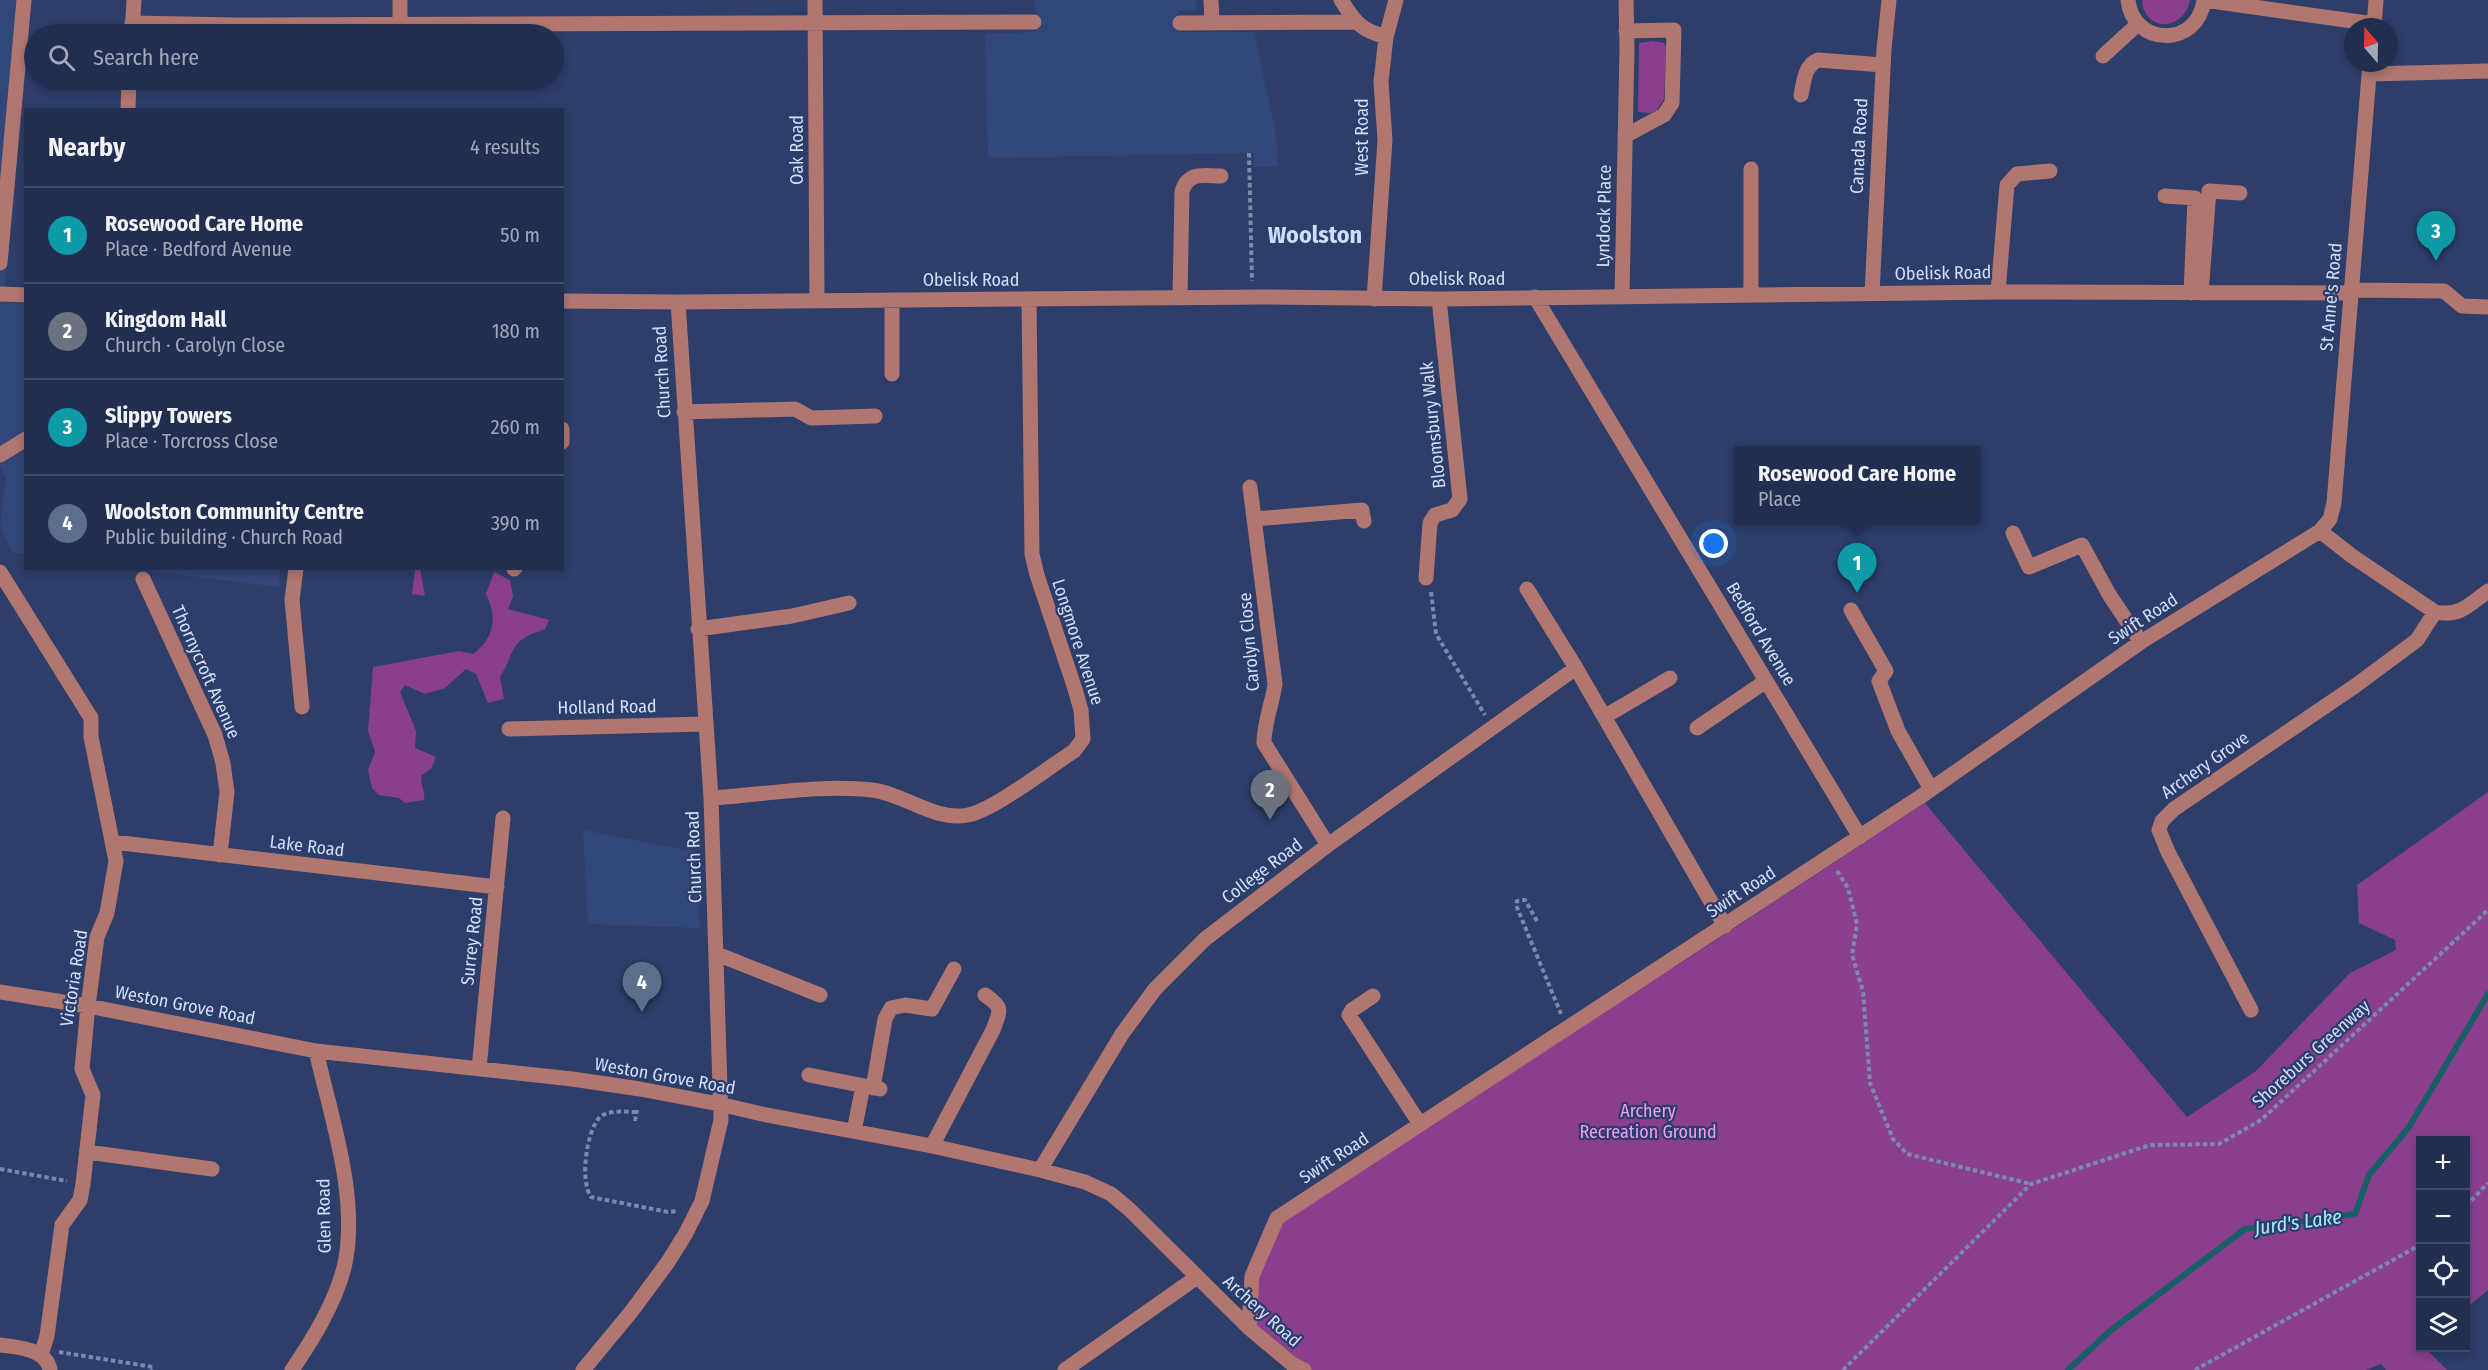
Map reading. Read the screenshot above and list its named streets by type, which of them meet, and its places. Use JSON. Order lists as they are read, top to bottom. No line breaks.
{"streets":{"street":["West Road","Canada Road","Oak Road","Lyndock Place","Obelisk Road","St Anne's Road","Church Road","Bloomsbury Walk","Swift Road","Bedford Avenue","Longmore Avenue","Carolyn Close","Thornycroft Avenue","Holland Road","Archery Grove","Lake Road","College Road","Surrey Road","Victoria Road","Weston Grove Road","Glen Road","Archery Road"],"path":["Shoreburs Greenway"]},"crossings":[["West Road","Obelisk Road"],["Canada Road","Obelisk Road"],["Oak Road","Obelisk Road"],["Lyndock Place","Obelisk Road"],["Obelisk Road","St Anne's Road"],["Obelisk Road","Church Road"],["Obelisk Road","Bloomsbury Walk"],["Obelisk Road","Bedford Avenue"],["Obelisk Road","Longmore Avenue"],["St Anne's Road","Swift Road"],["Church Road","Longmore Avenue"],["Church Road","Holland Road"],["Church Road","Weston Grove Road"],["Swift Road","Bedford Avenue"],["Swift Road","Archery Road"],["Carolyn Close","College Road"],["Thornycroft Avenue","Lake Road"],["Lake Road","Surrey Road"],["Lake Road","Victoria Road"],["College Road","Weston Grove Road"],["Surrey Road","Weston Grove Road"],["Victoria Road","Weston Grove Road"],["Weston Grove Road","Glen Road"],["Weston Grove Road","Archery Road"]],"districts":["Woolston"],"water":["Jurd's Lake"],"parks":["Archery Recreation Ground"],"north":"top","page":{"search":"Search here","heading":["Nearby","4 results"],"list":[{"mark":"1","name":"Rosewood Care Home","note":"Place · Bedford Avenue","value":"50 m"},{"mark":"2","name":"Kingdom Hall","note":"Church · Carolyn Close","value":"180 m"},{"mark":"3","name":"Slippy Towers","note":"Place · Torcross Close","value":"260 m"},{"mark":"4","name":"Woolston Community Centre","note":"Public building · Church Road","value":"390 m"}],"pins":["3","1","2","4"],"popup":["Rosewood Care Home","Place"],"map_buttons":["+","−"]}}
